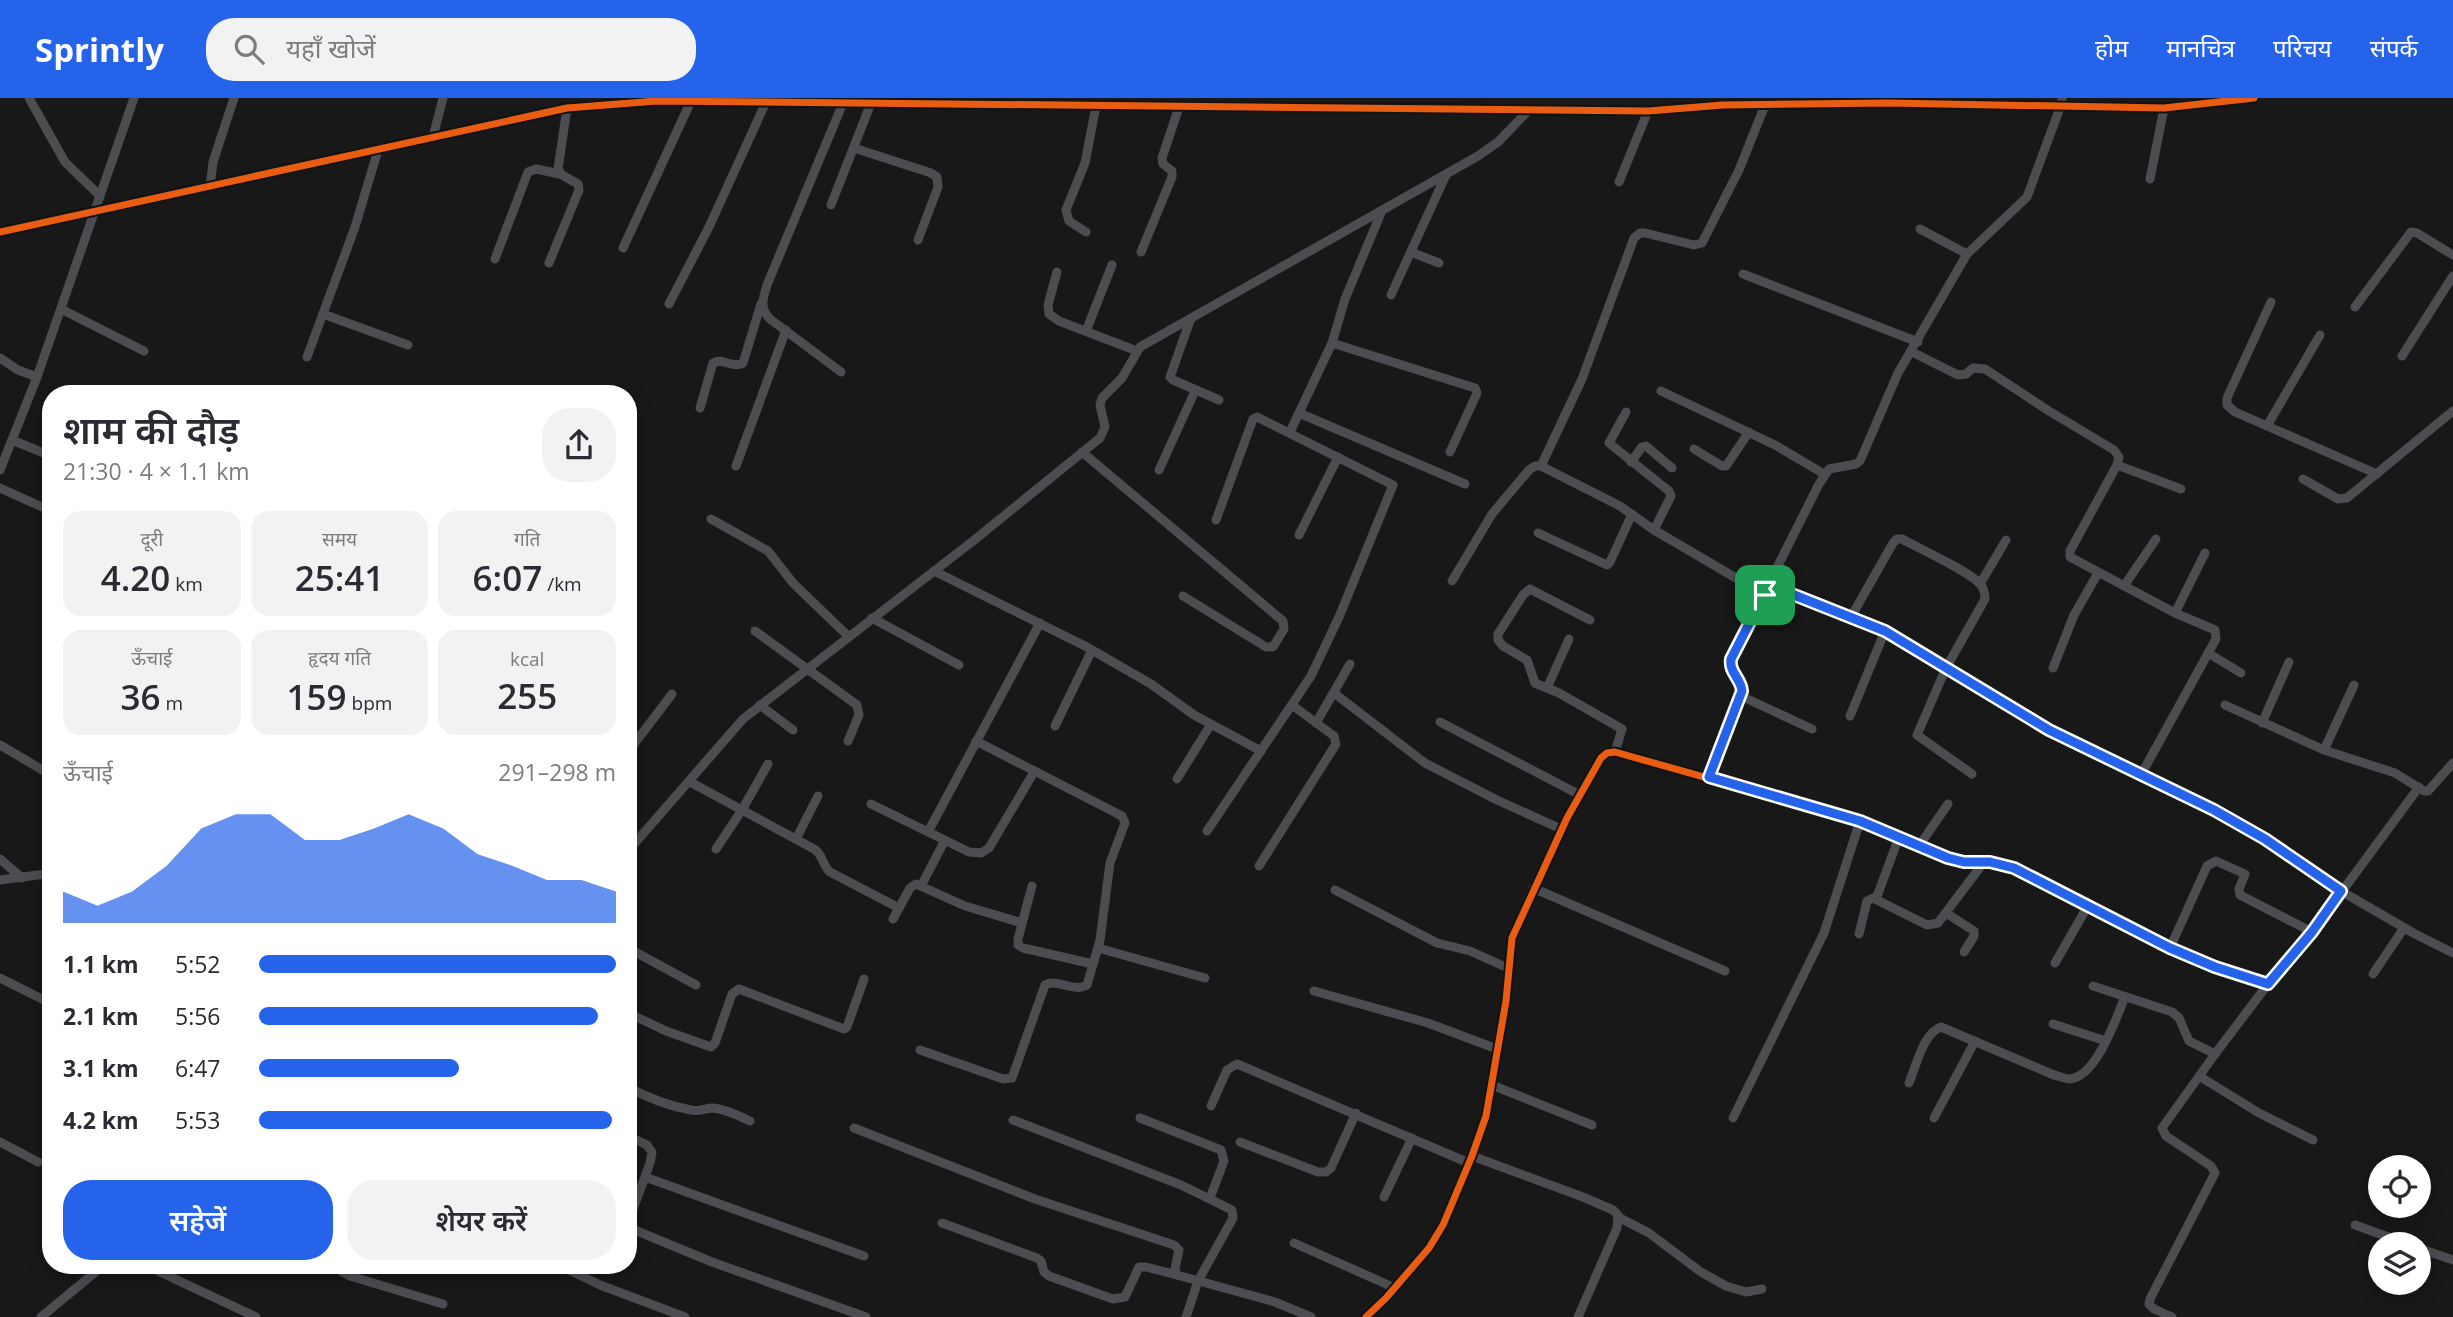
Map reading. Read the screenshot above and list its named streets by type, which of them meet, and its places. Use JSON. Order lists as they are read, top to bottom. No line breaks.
{"page":{"header":"Sprintly","search":"यहाँ खोजें","nav":["होम","मानचित्र","परिचय","संपर्क"],"heading":["शाम की दौड़","21:30 · 4 × 1.1 km"],"stats":[["दूरी","4.20 km"],["समय","25:41"],["गति","6:07 /km"],["ऊँचाई","36 m"],["हृदय गति","159 bpm"],["kcal","255"]],"chart":["ऊँचाई","291–298 m"],"list":[{"name":"1.1 km","note":"5:52"},{"name":"2.1 km","note":"5:56"},{"name":"3.1 km","note":"6:47"},{"name":"4.2 km","note":"5:53"}],"buttons":["सहेजें","शेयर करें"]}}
